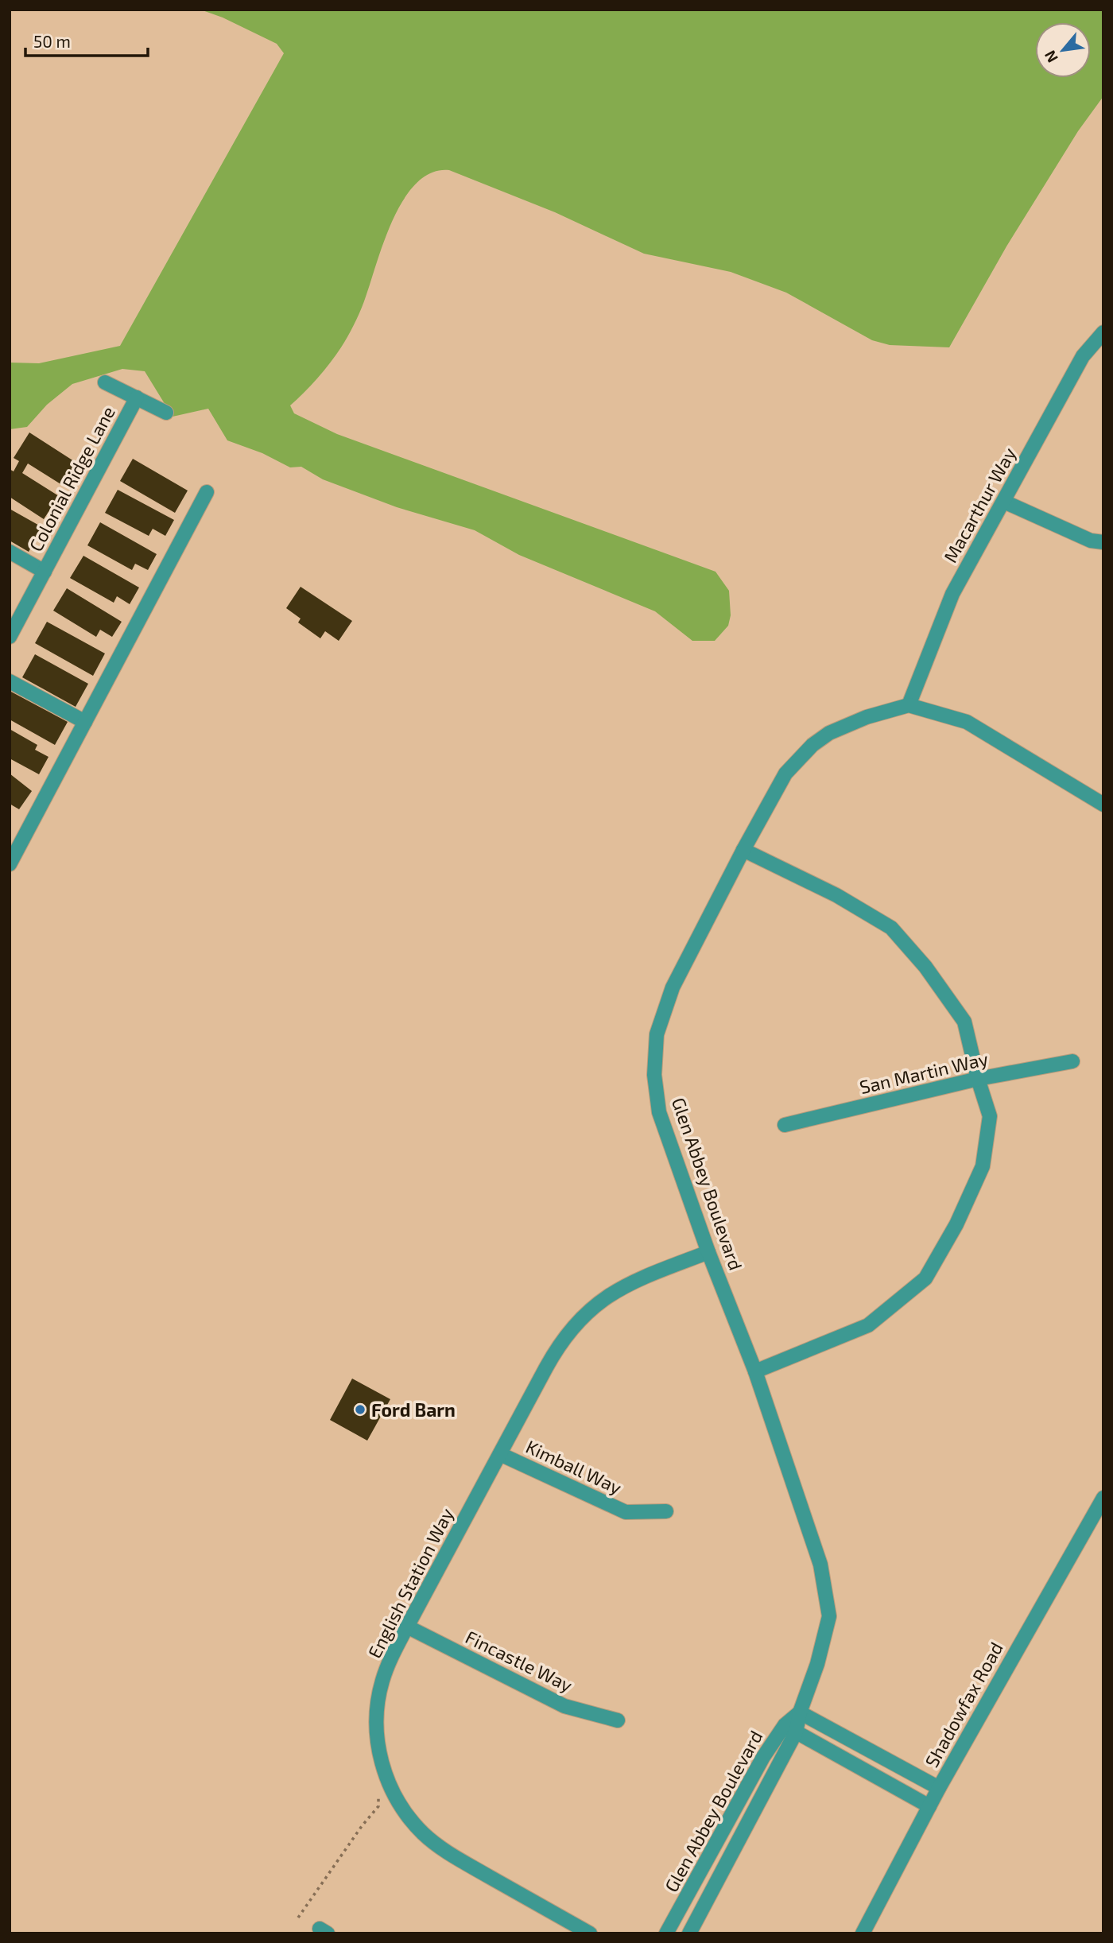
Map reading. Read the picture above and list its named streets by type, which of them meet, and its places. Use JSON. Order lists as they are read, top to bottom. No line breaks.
{"streets":{"street":["Colonial Ridge Lane","Macarthur Way","San Martin Way","Glen Abbey Boulevard","Kimball Way","English Station Way","Fincastle Way","Shadowfax Road"]},"crossings":[["Macarthur Way","Glen Abbey Boulevard"],["Glen Abbey Boulevard","English Station Way"],["Kimball Way","English Station Way"],["English Station Way","Fincastle Way"]],"places":["Ford Barn"],"scale_bar":"50 m","north":"bottom left"}
